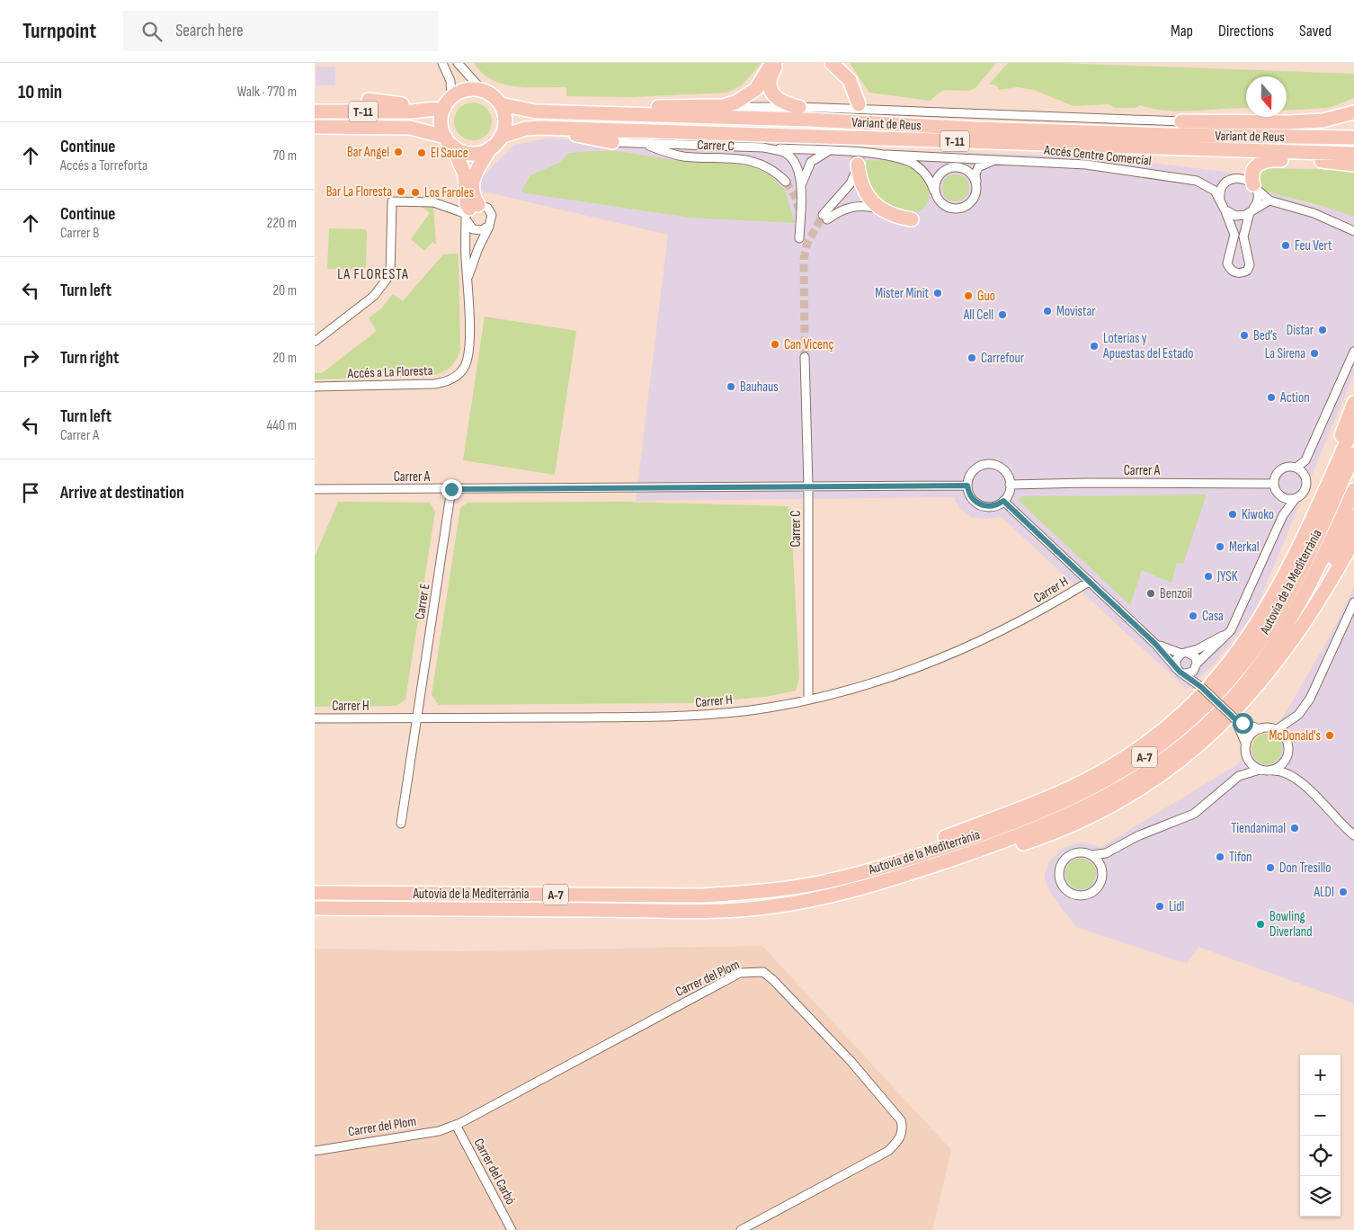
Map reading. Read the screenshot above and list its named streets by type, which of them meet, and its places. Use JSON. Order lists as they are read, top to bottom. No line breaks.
{"streets":{"highway":["T-11","Variant de Reus","Autovia de la Mediterrània","A-7"],"street":["Carrer C","Accés Centre Comercial","Accés a La Floresta","Carrer A","Carrer H","Carrer E","Carrer del Plom","Carrer del Carbó"]},"crossings":[["T-11","Variant de Reus"],["Carrer C","Carrer A"],["Carrer C","Carrer H"],["Carrer A","Carrer E"],["Carrer H","Carrer E"],["Carrer del Plom","Carrer del Carbó"]],"districts":["LA FLORESTA"],"places":["Bar Angel","El Sauce","Bar La Floresta","Los Faroles","Feu Vert","Mister Minit","Guo","Movistar","All Cell","Distar","Bed’s","Can Vicenç","Loterías y Apuestas del Estado","La Sirena","Carrefour","Bauhaus","Action","Kiwoko","Merkal","JYSK","Benzoil","Casa","McDonald's","Tiendanimal","Tifon","Don Tresillo","ALDI","Lidl","Bowling Diverland"],"north":"bottom","page":{"header":"Turnpoint","search":"Search here","nav":["Map","Directions","Saved"],"heading":["10 min","Walk · 770 m"],"list":[["Continue","Accés a Torreforta","70 m"],["Continue","Carrer B","220 m"],["Turn left","20 m"],["Turn right","20 m"],["Turn left","Carrer A","440 m"],"Arrive at destination"],"map_buttons":["+","−"]}}
